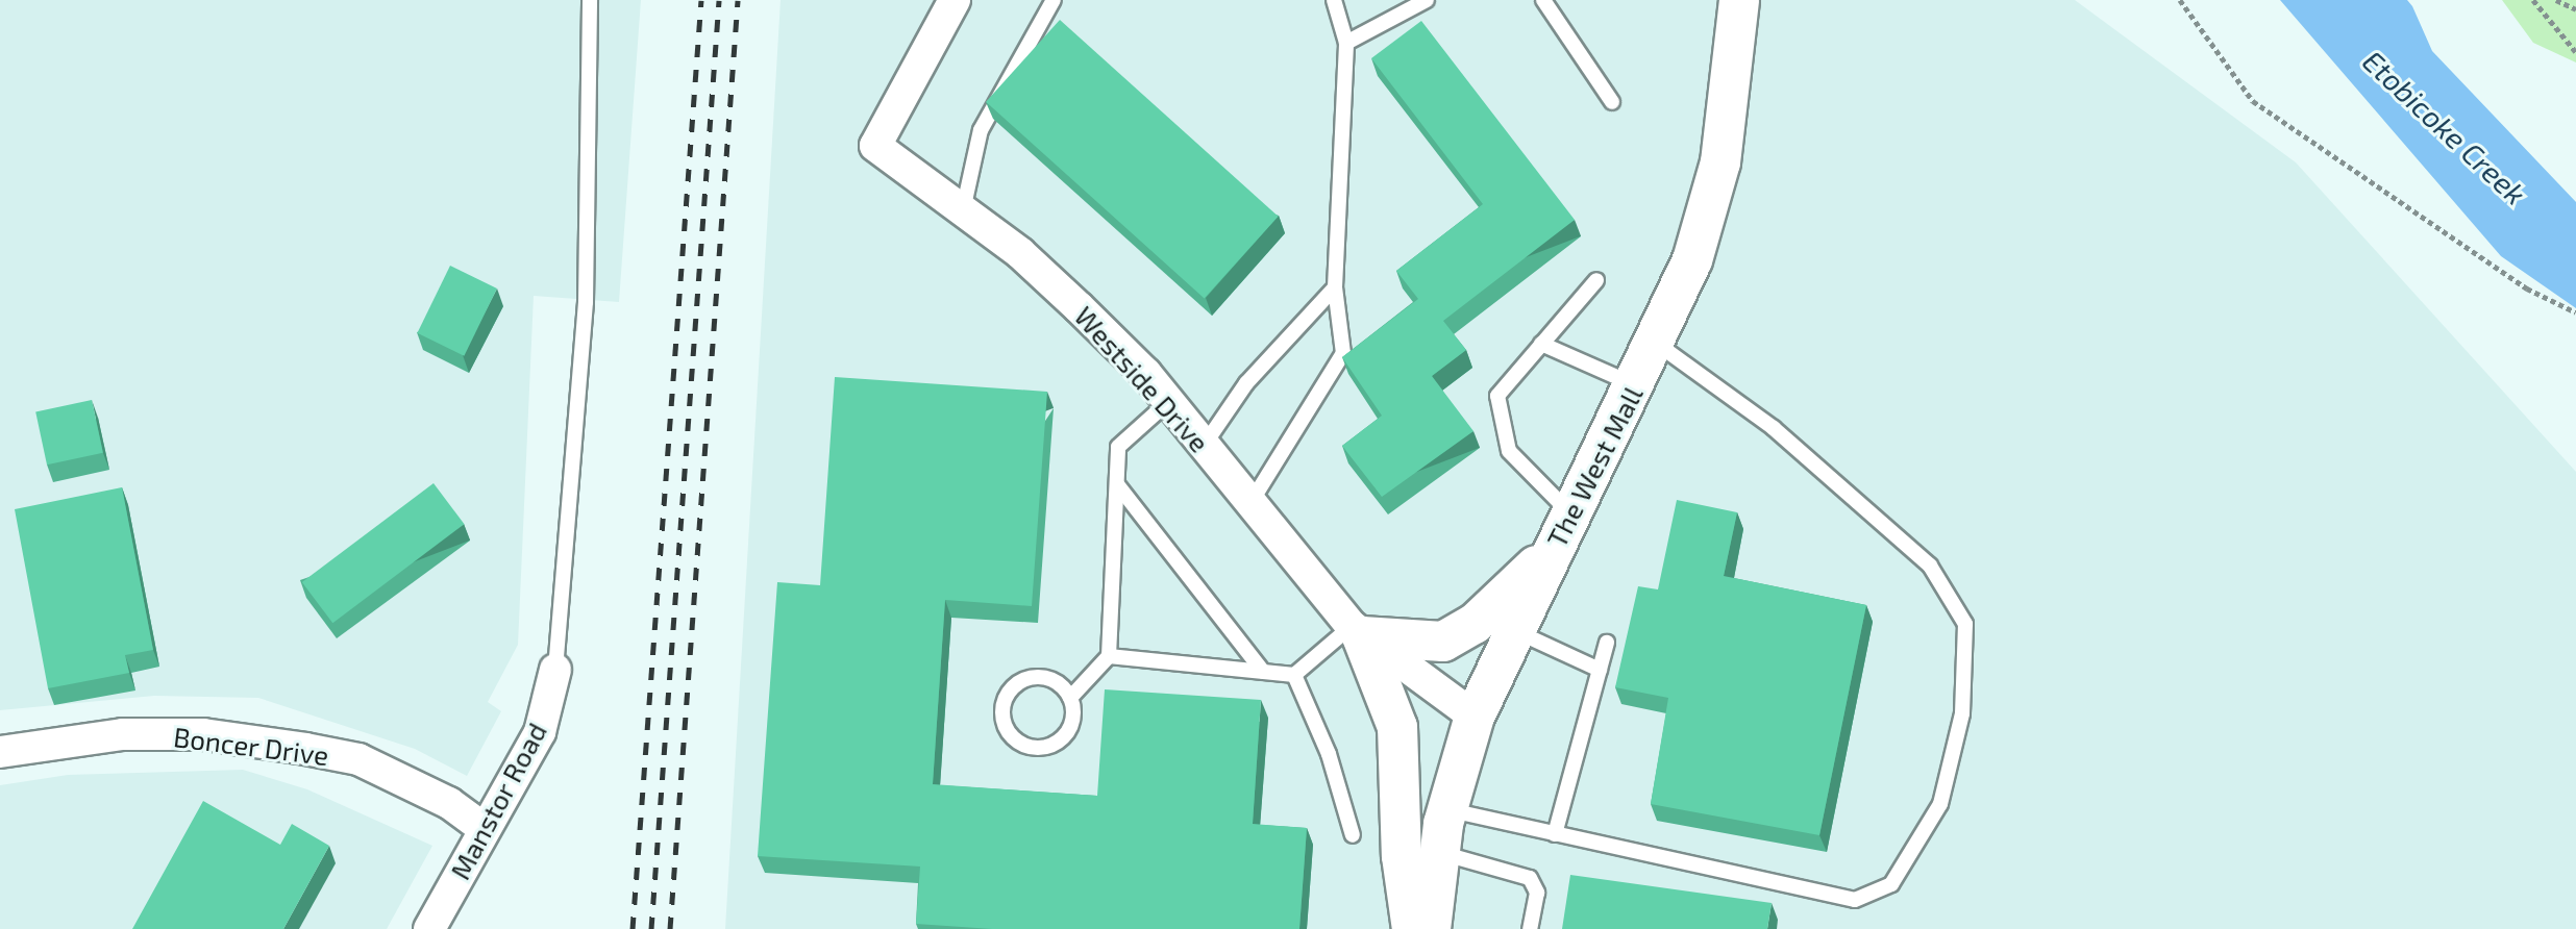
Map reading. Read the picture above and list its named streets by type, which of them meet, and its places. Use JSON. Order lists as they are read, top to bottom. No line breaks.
{"streets":{"main road":["The West Mall"],"street":["Westside Drive","Boncer Drive","Manstor Road"]},"crossings":[["Westside Drive","The West Mall"],["Boncer Drive","Manstor Road"]],"water":["Etobicoke Creek"]}
